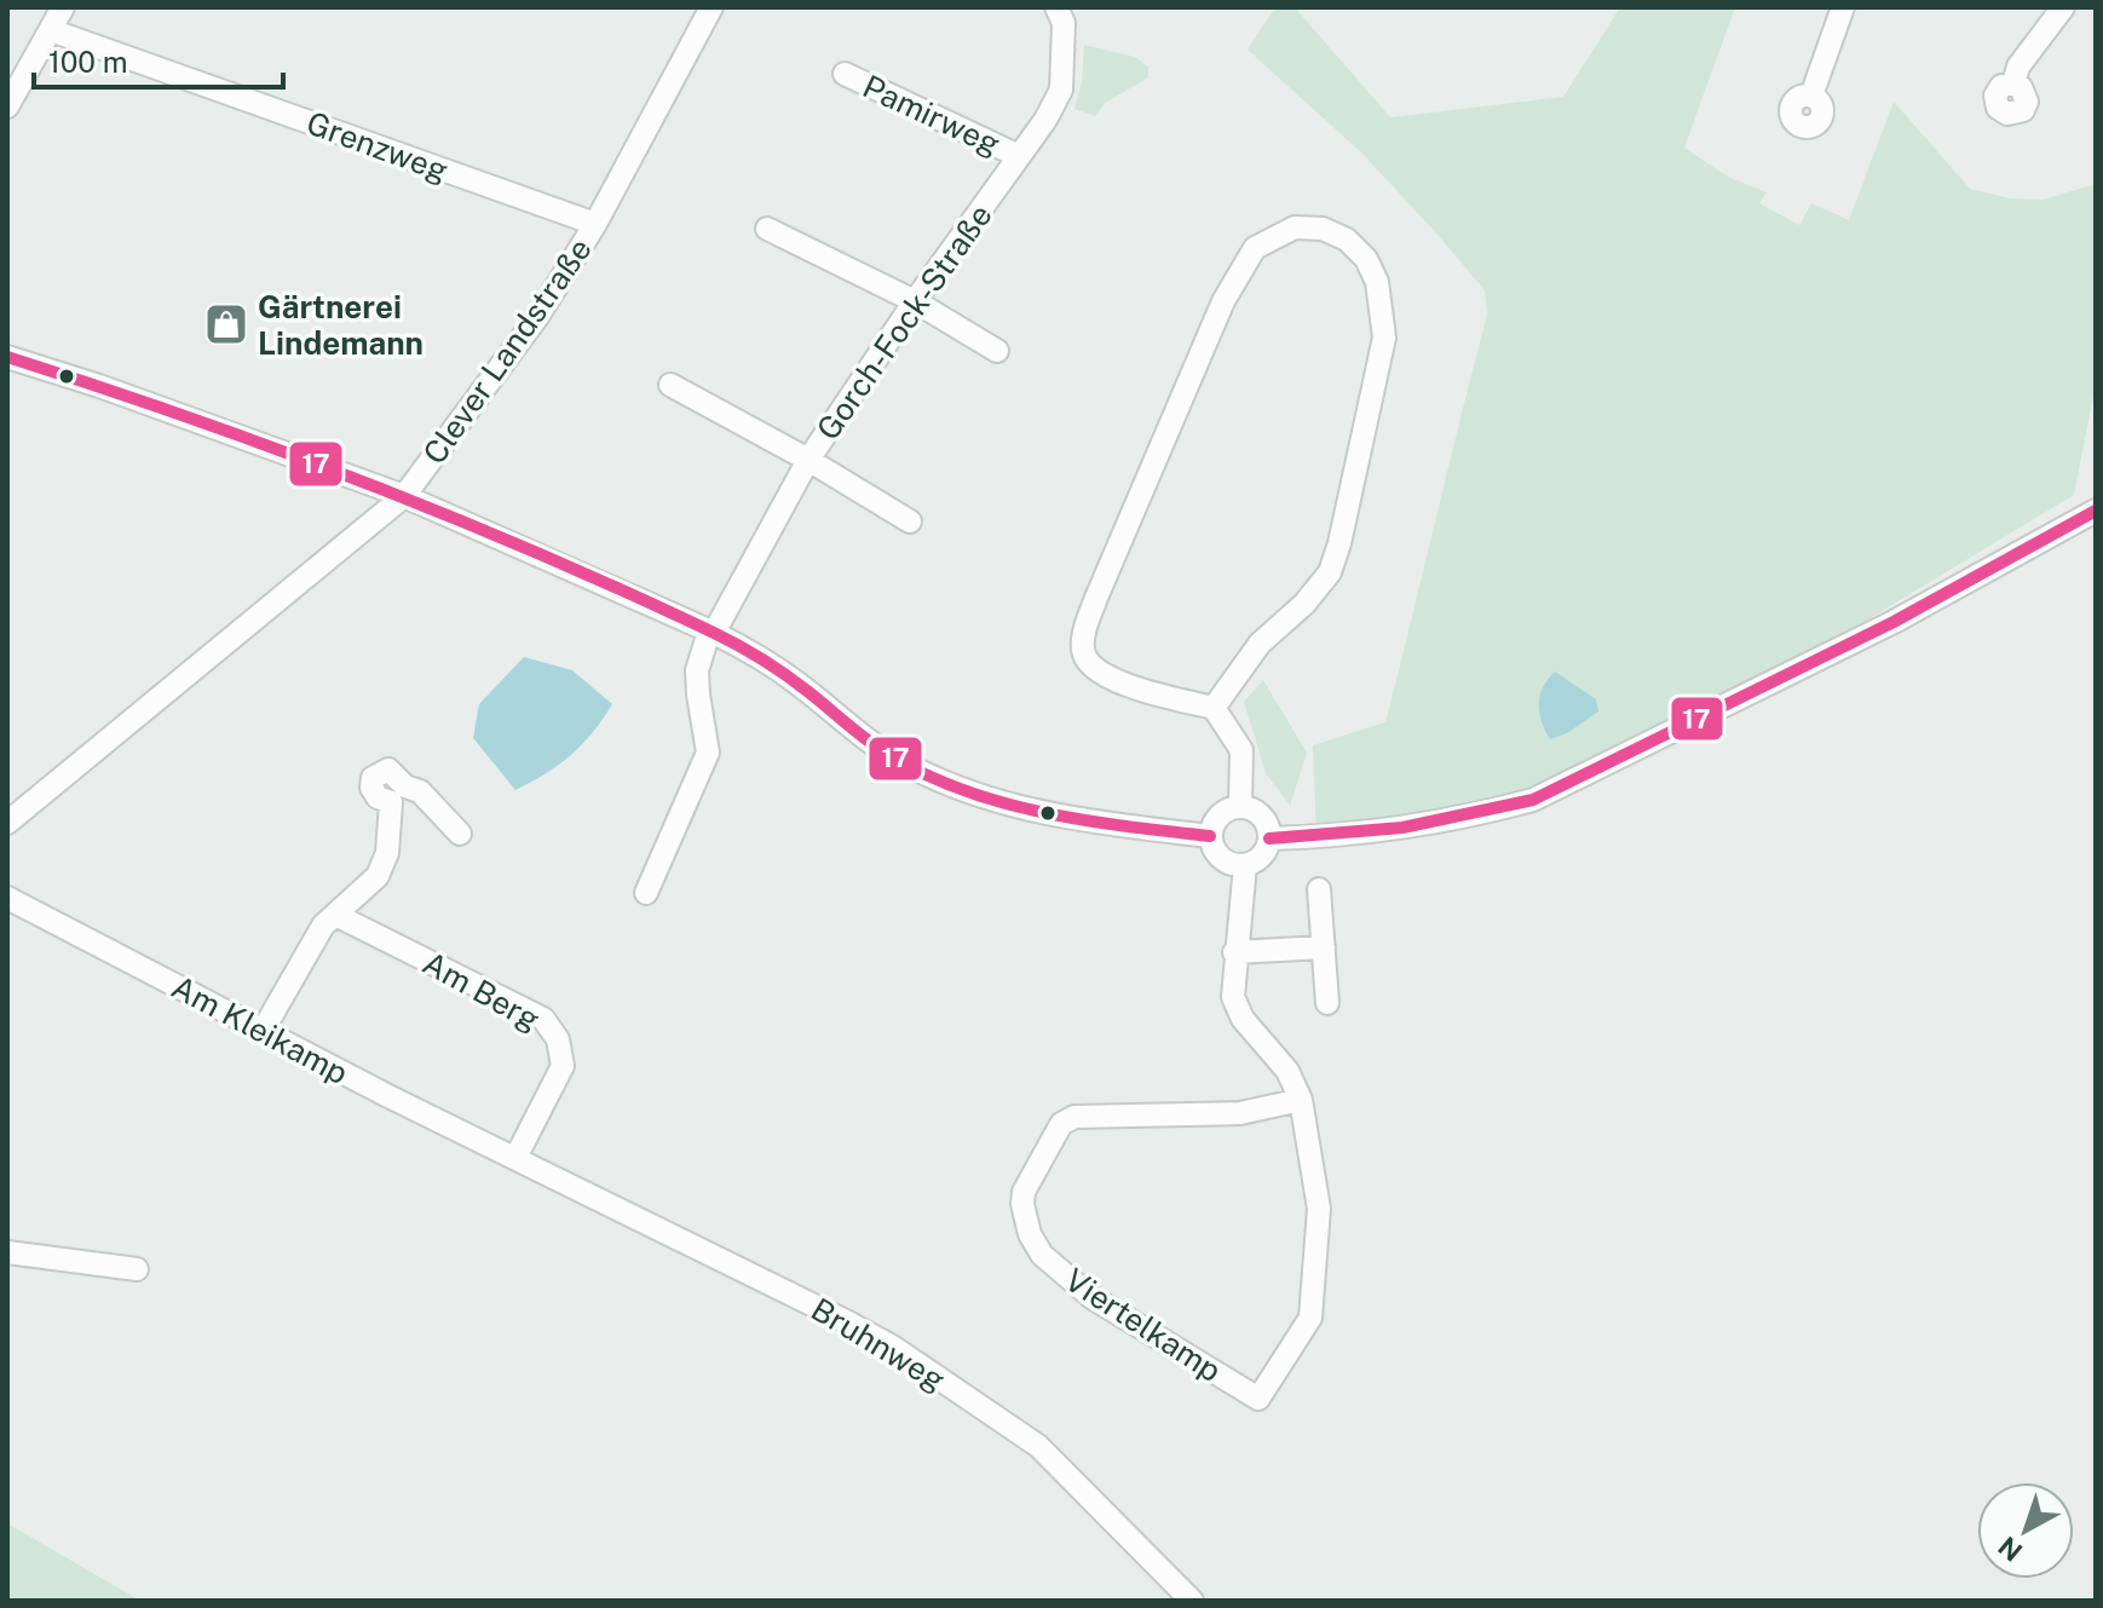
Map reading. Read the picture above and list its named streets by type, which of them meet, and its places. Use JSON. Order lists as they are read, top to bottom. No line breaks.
{"streets":{"street":["Pamirweg","Grenzweg","Gorch-Fock-Straße","Clever Landstraße","Am Berg","Am Kleikamp","Viertelkamp","Bruhnweg"]},"crossings":[["Pamirweg","Gorch-Fock-Straße"],["Grenzweg","Clever Landstraße"],["Am Berg","Am Kleikamp"],["Am Berg","Bruhnweg"],["Am Kleikamp","Bruhnweg"]],"places":{"shop":["Gärtnerei Lindemann"]},"lines":["transit line 17"],"scale_bar":"100 m","north":"bottom left"}
